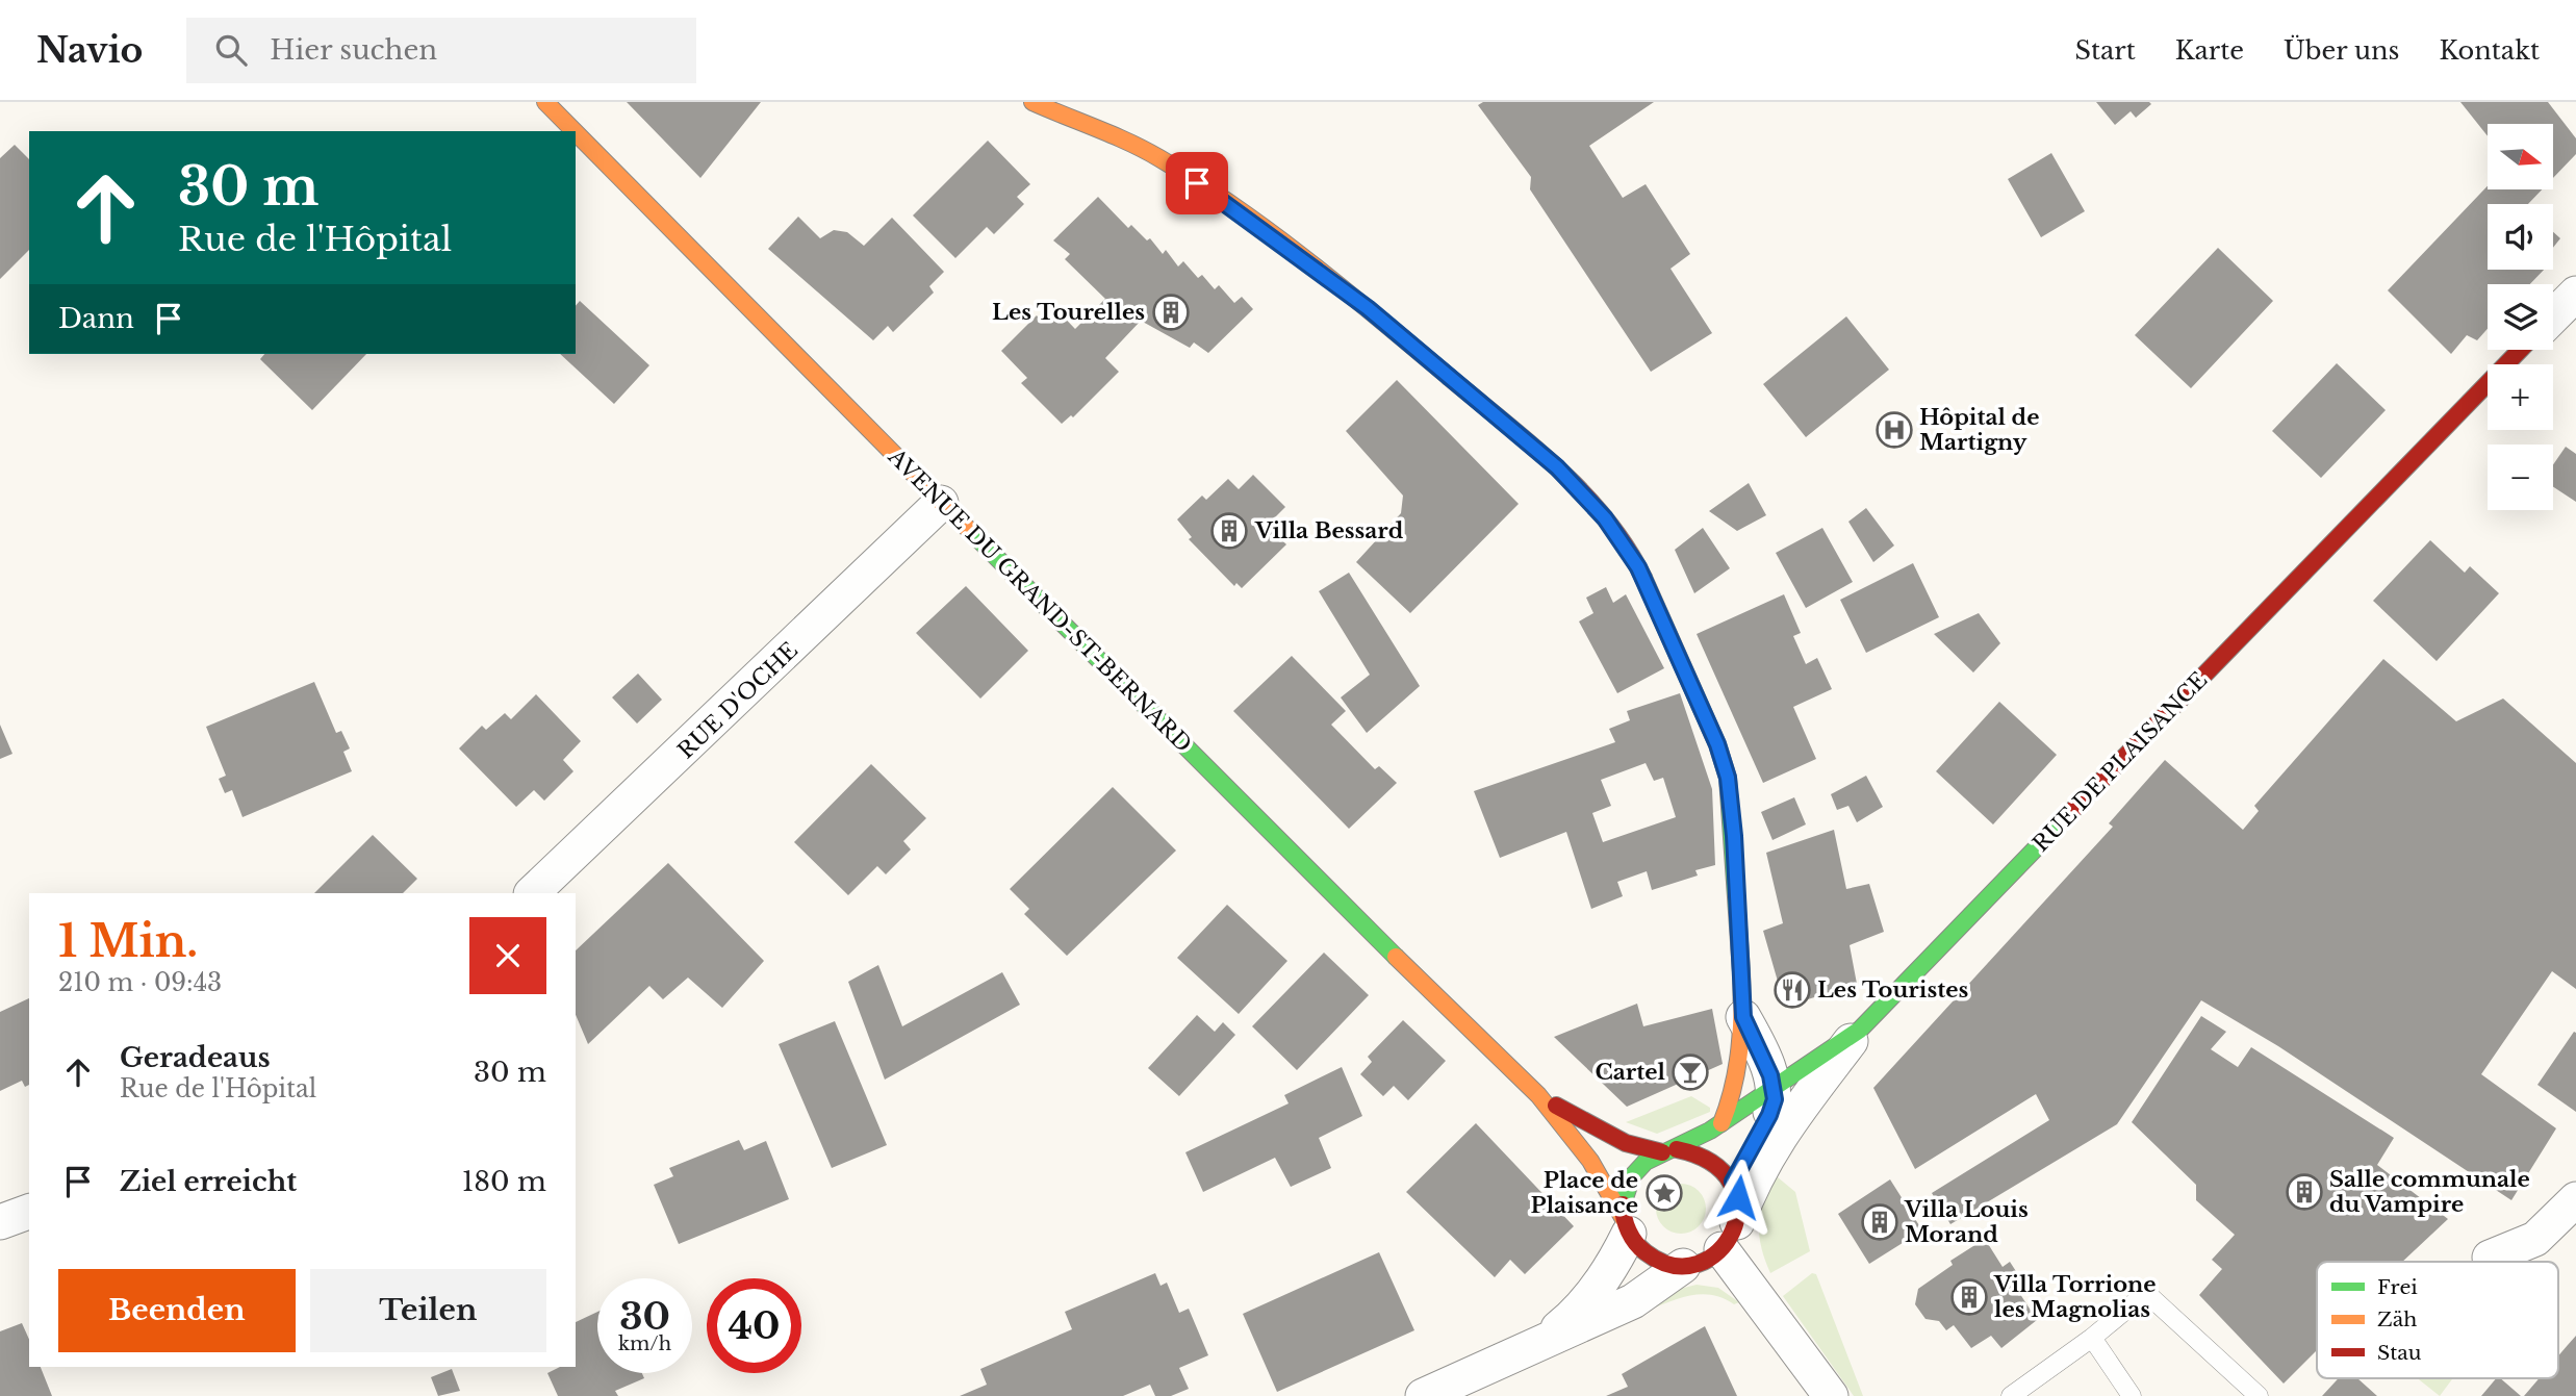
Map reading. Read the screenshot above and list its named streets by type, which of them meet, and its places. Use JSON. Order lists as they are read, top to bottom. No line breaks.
{"streets":{"street":["AVENUE DU GRAND-ST-BERNARD","RUE D'OCHE","RUE DE PLAISANCE"]},"crossings":[["AVENUE DU GRAND-ST-BERNARD","RUE D'OCHE"],["AVENUE DU GRAND-ST-BERNARD","RUE DE PLAISANCE"]],"places":{"building":["Les Tourelles","Villa Bessard","Salle communale du Vampire","Villa Louis Morand","Villa Torrione les Magnolias"],"hospital":["Hôpital de Martigny"],"restaurant":["Les Touristes"],"bar":["Cartel"],"place":["Place de Plaisance"]},"legend":["Frei","Zäh","Stau"],"north":"right","page":{"header":"Navio","search":"Hier suchen","nav":["Start","Karte","Über uns","Kontakt"],"map_buttons":["+","−"],"turn":["30 m","Rue de l'Hôpital"],"then":"Dann","heading":["1 Min.","210 m · 09:43"],"list":[{"name":"Geradeaus","note":"Rue de l'Hôpital","value":"30 m"},{"name":"Ziel erreicht","value":"180 m"}],"buttons":["Beenden","Teilen"],"speed":"30 km/h","limit":"40"}}
